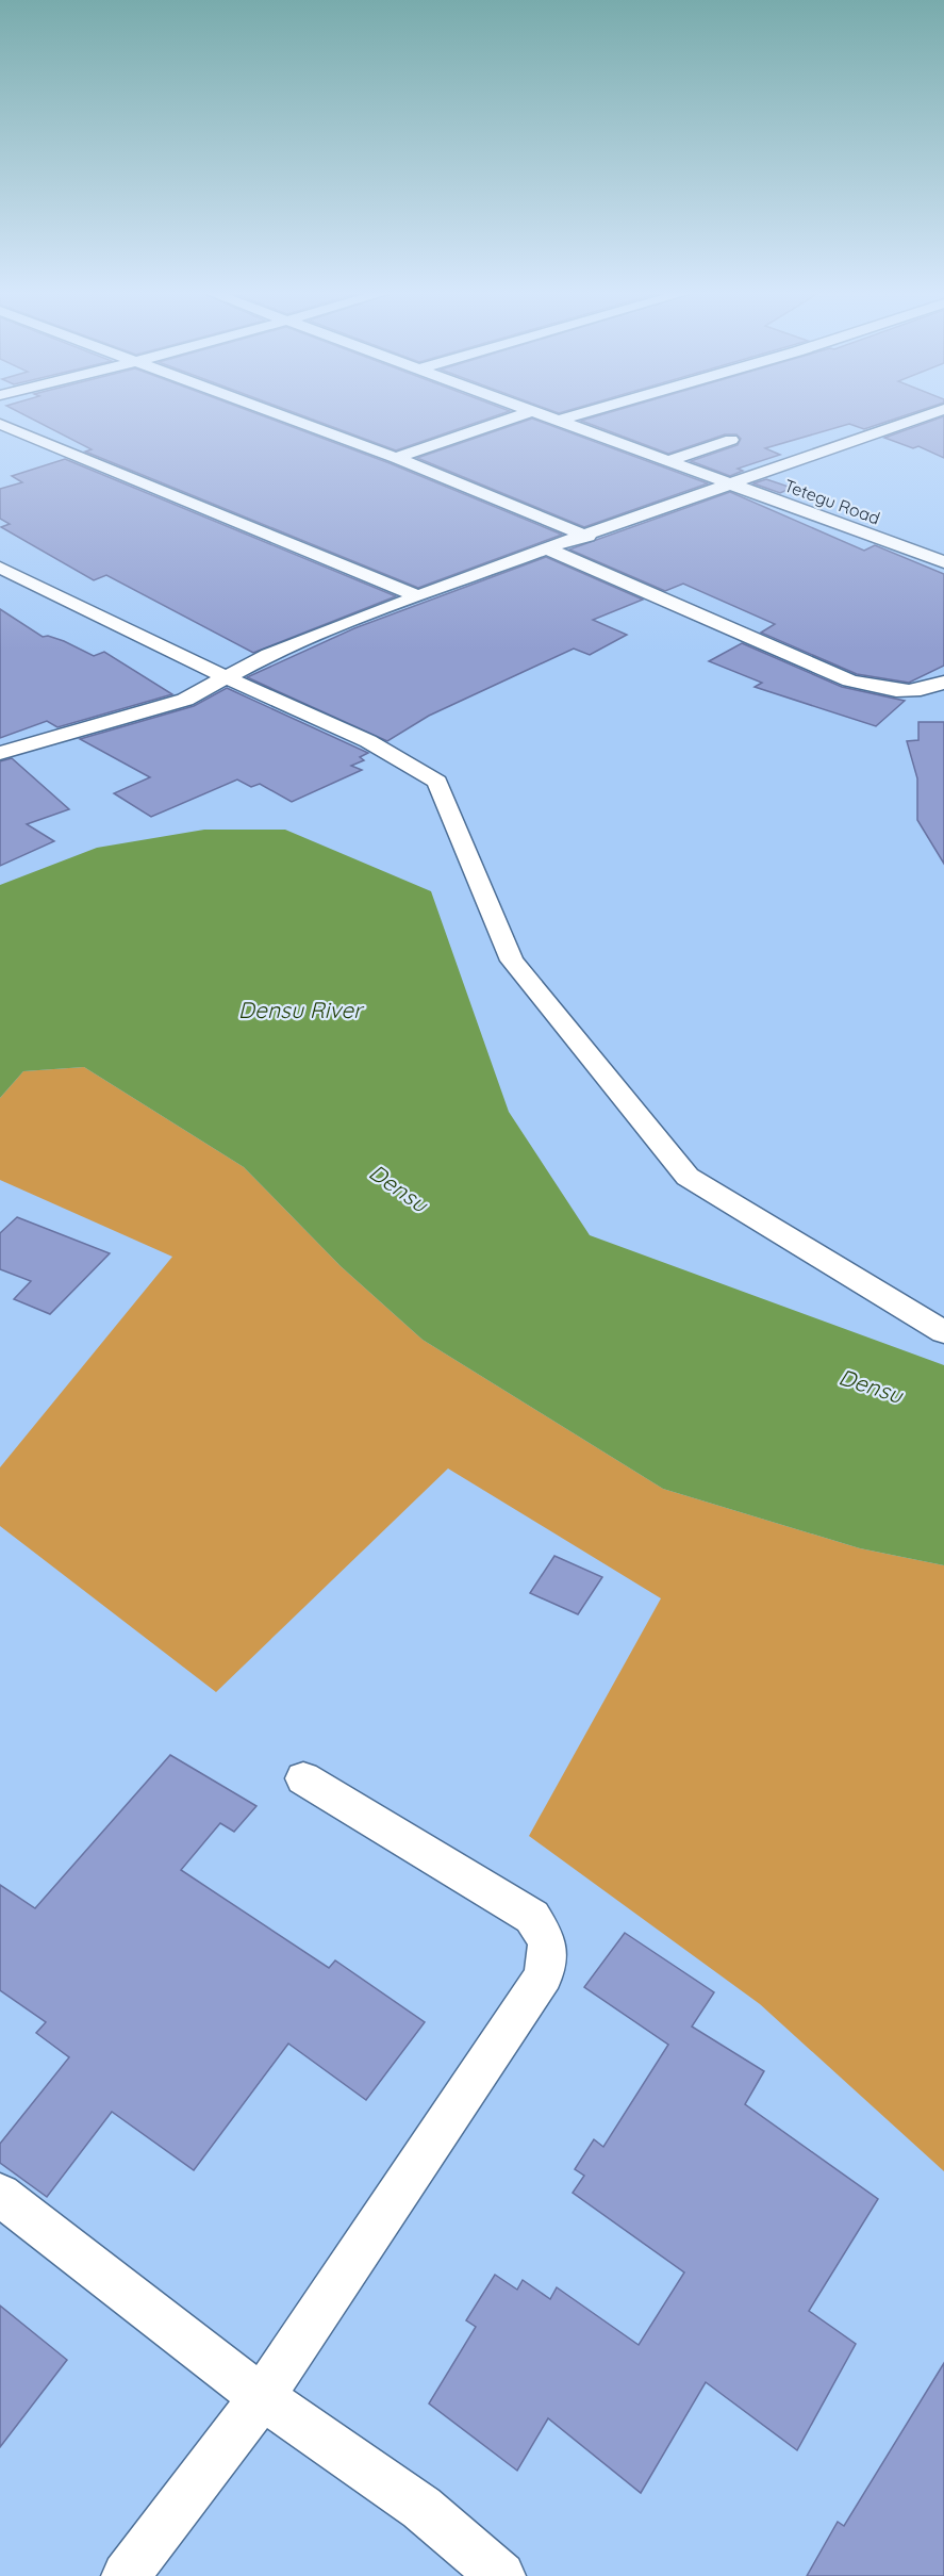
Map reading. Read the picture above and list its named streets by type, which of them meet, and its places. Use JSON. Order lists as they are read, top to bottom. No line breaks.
{"streets":{"street":["Tetegu Road"]},"water":["Densu River","Densu"]}
